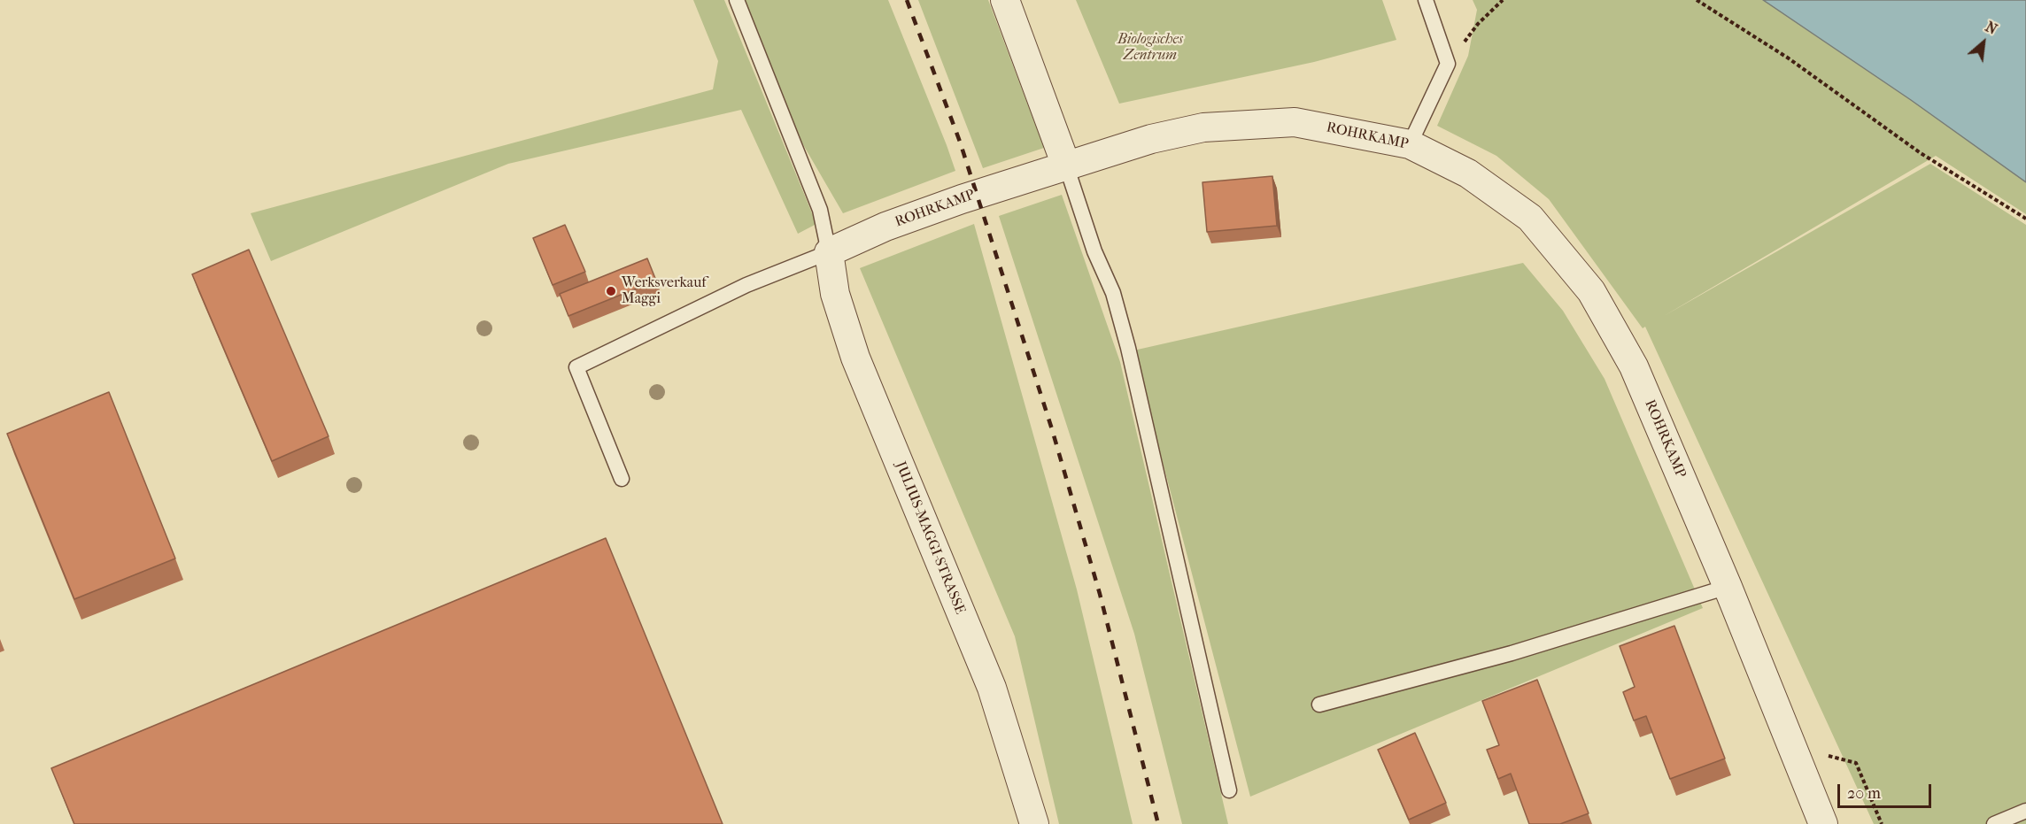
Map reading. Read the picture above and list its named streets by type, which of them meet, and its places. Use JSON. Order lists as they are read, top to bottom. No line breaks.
{"streets":{"street":["ROHRKAMP","JULIUS-MAGGI-STRASSE"]},"crossings":[["ROHRKAMP","JULIUS-MAGGI-STRASSE"]],"parks":["Biologisches Zentrum"],"places":["Werksverkauf Maggi"],"scale_bar":"20 m","north":"top right"}
